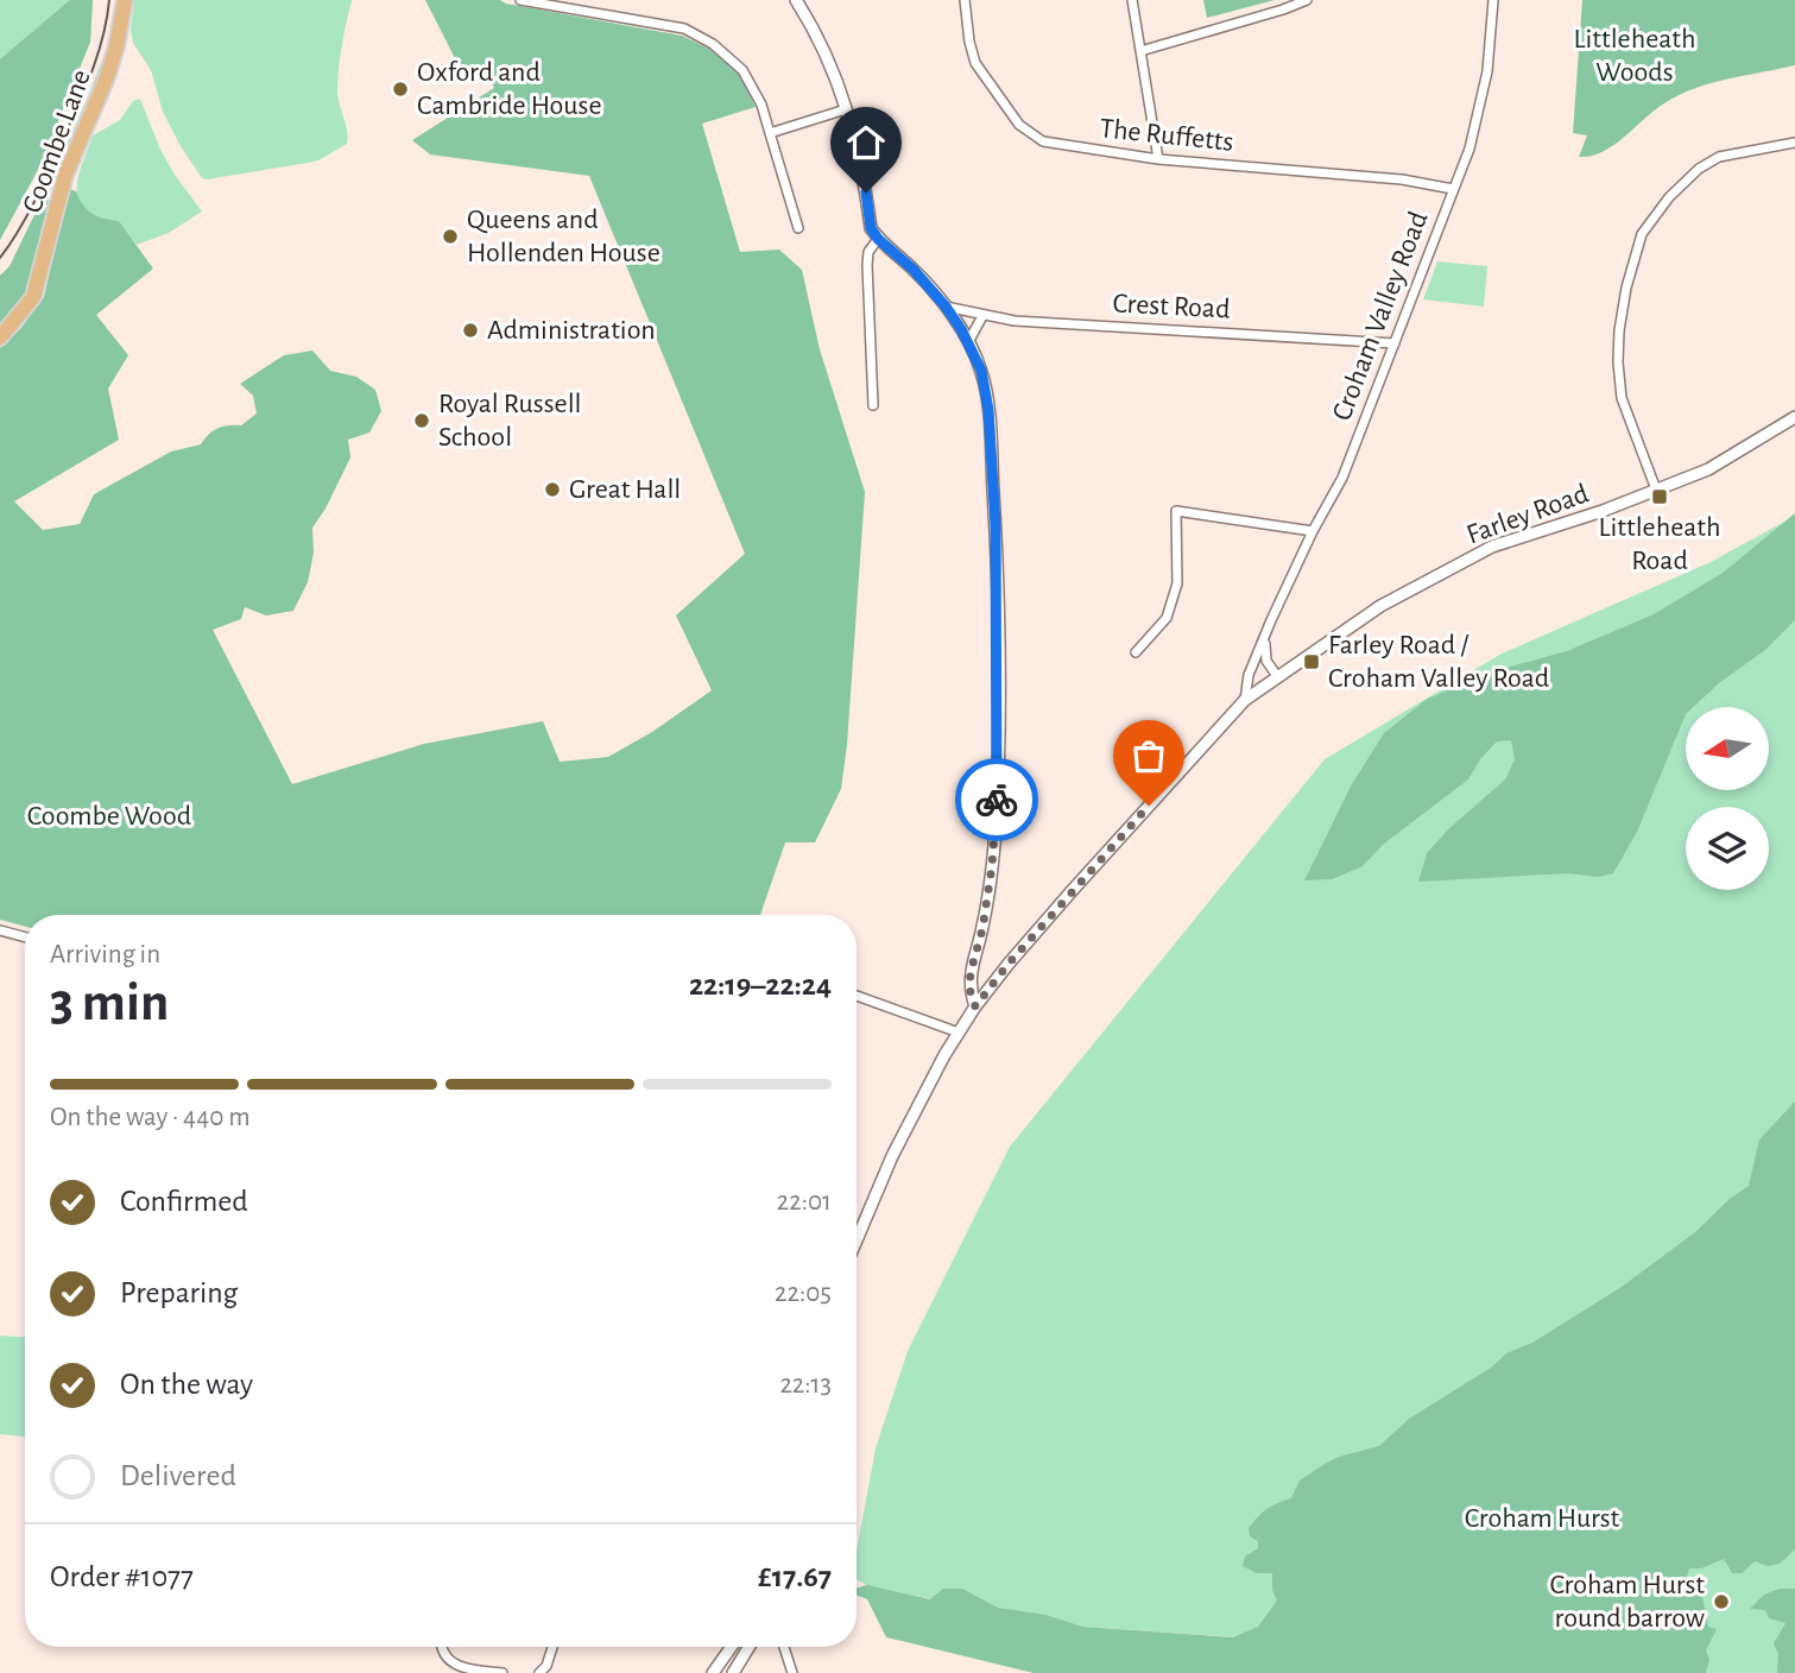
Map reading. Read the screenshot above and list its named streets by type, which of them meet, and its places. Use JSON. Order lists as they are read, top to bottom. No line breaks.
{"streets":{"main road":["Coombe Lane"],"street":["The Ruffetts","Crest Road","Croham Valley Road","Farley Road"]},"crossings":[["The Ruffetts","Croham Valley Road"],["Crest Road","Croham Valley Road"],["Croham Valley Road","Farley Road"]],"parks":["Littleheath Woods","Coombe Wood","Croham Hurst"],"places":{"other":["Oxford and Cambride House","Queens and Hollenden House","Administration","Royal Russell School","Great Hall","Croham Hurst round barrow"],"transit":["Littleheath Road","Farley Road / Croham Valley Road"]},"north":"left","page":{"heading":["3 min","Arriving in","22:19–22:24"],"panel":["Order #1077","£17.67"],"bar":"On the way · 440 m","list":[["Confirmed","22:01"],["Preparing","22:05"],["On the way","22:13"],"Delivered"]}}
